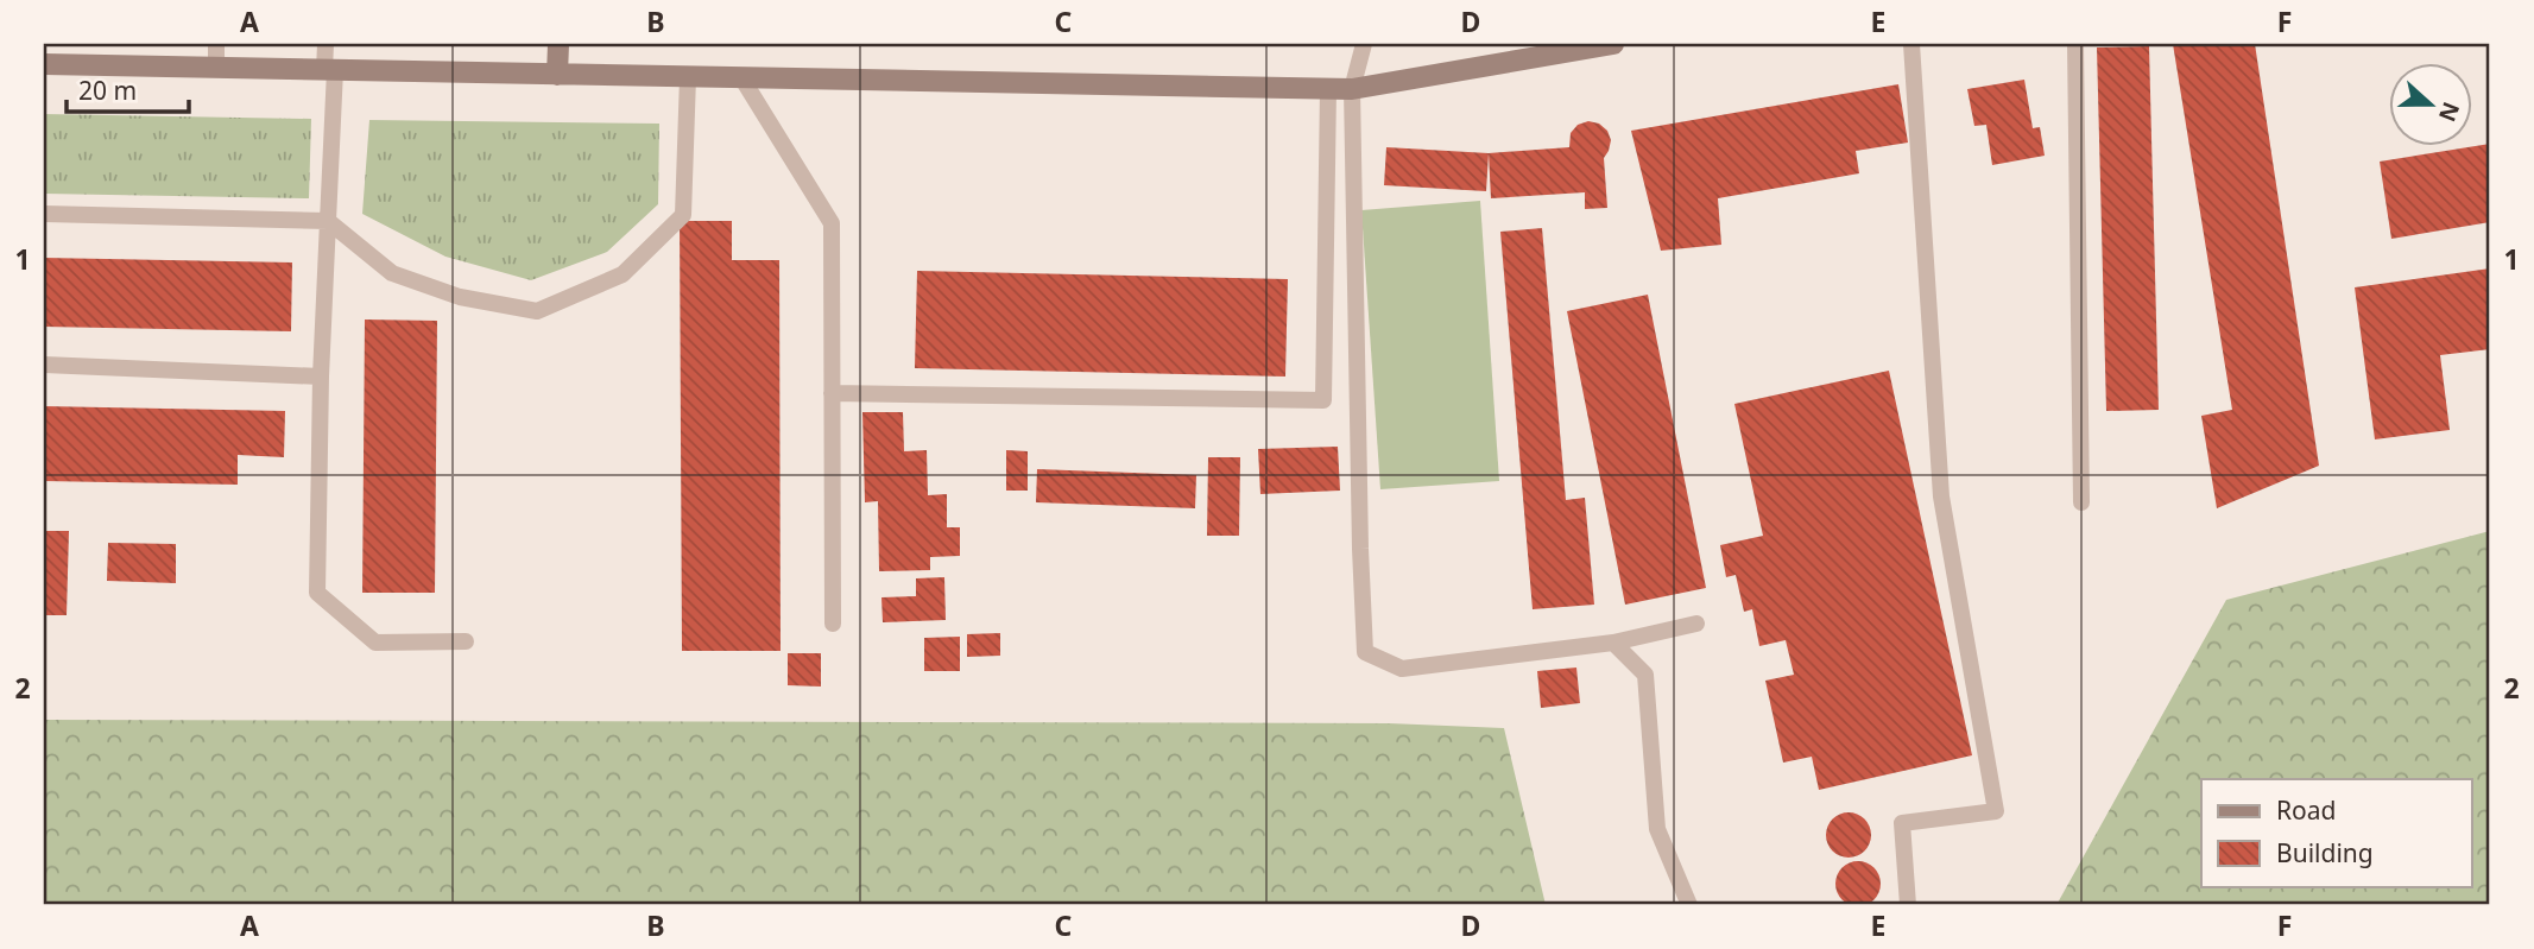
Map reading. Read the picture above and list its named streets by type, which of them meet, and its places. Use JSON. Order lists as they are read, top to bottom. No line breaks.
{"legend":["Road","Building"],"scale_bar":"20 m","north":"right","grid":{"columns":["A","B","C","D","E","F"],"rows":["1","2"]}}
